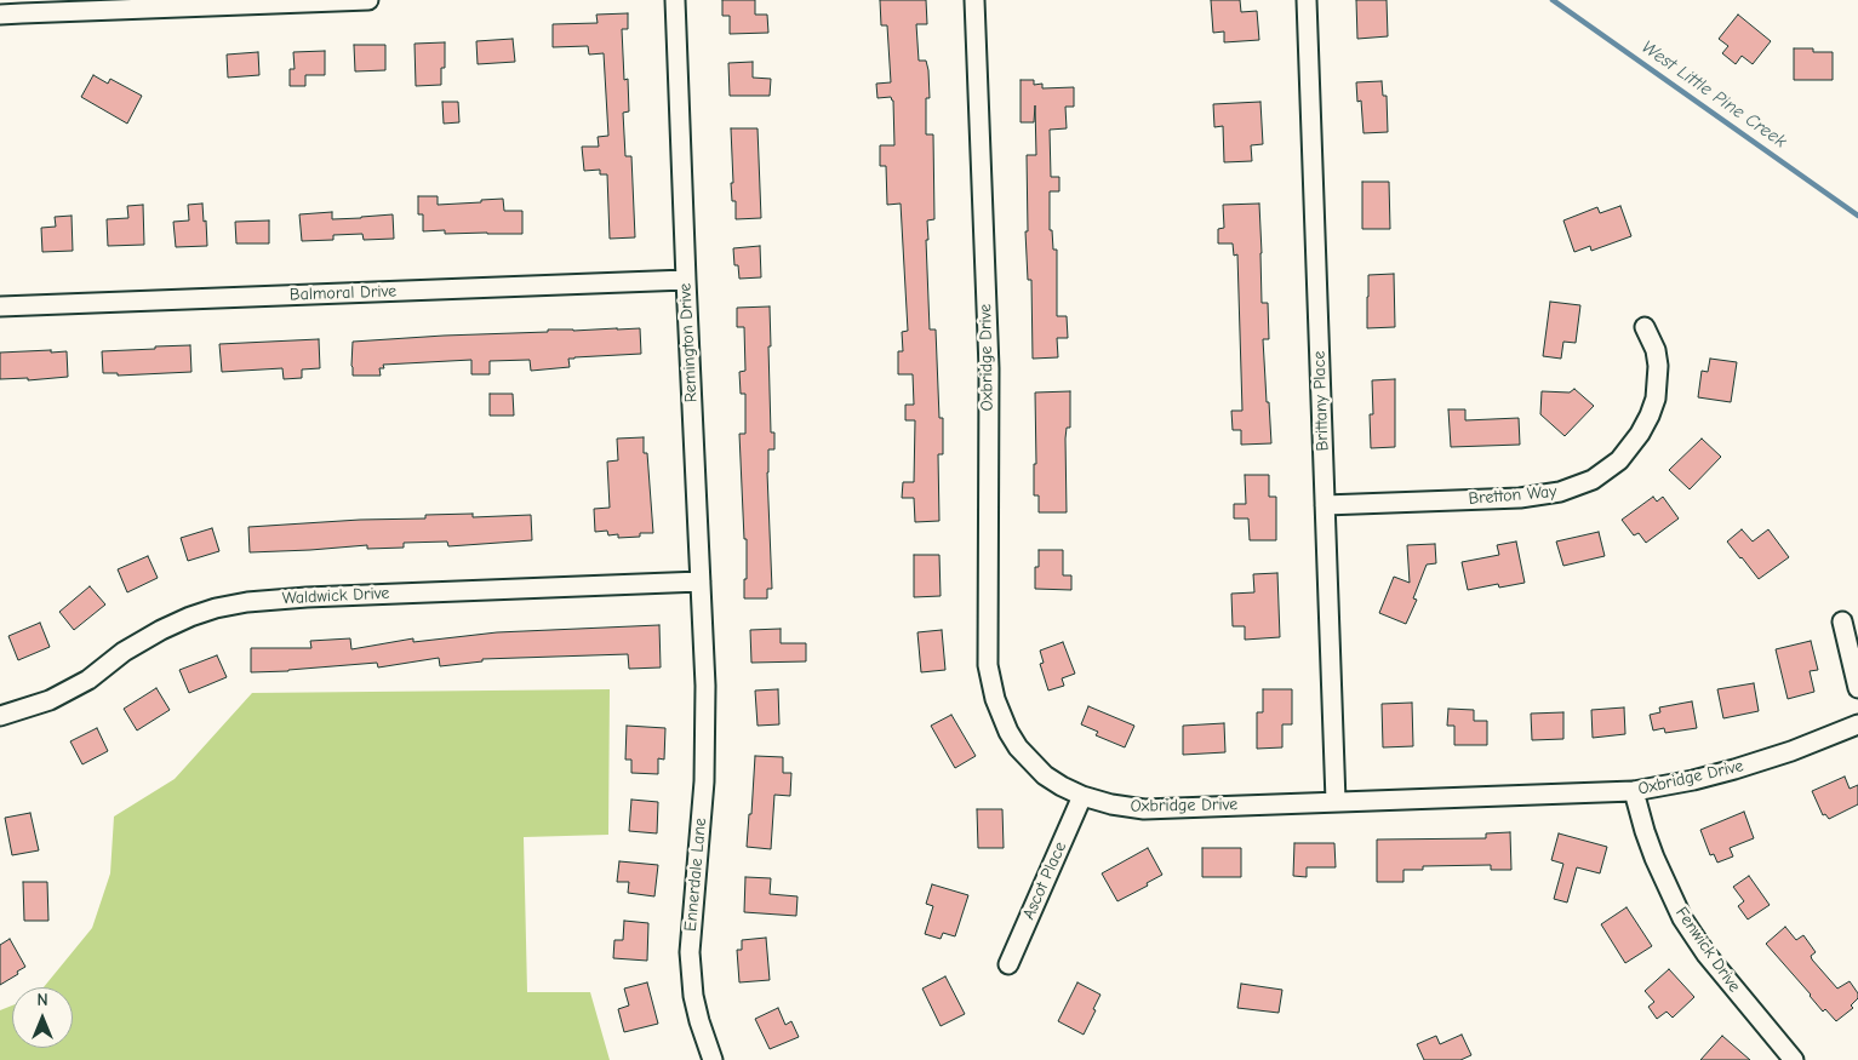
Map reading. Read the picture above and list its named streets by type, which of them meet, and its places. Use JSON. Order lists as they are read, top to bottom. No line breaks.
{"streets":{"street":["Balmoral Drive","Remington Drive","Oxbridge Drive","Brittany Place","Bretton Way","Waldwick Drive","Ennerdale Lane","Ascot Place","Fenwick Drive"]},"crossings":[["Balmoral Drive","Remington Drive"],["Remington Drive","Waldwick Drive"],["Remington Drive","Ennerdale Lane"],["Oxbridge Drive","Brittany Place"],["Oxbridge Drive","Ascot Place"],["Oxbridge Drive","Fenwick Drive"],["Brittany Place","Bretton Way"]],"water":["West Little Pine Creek"],"north":"top"}
